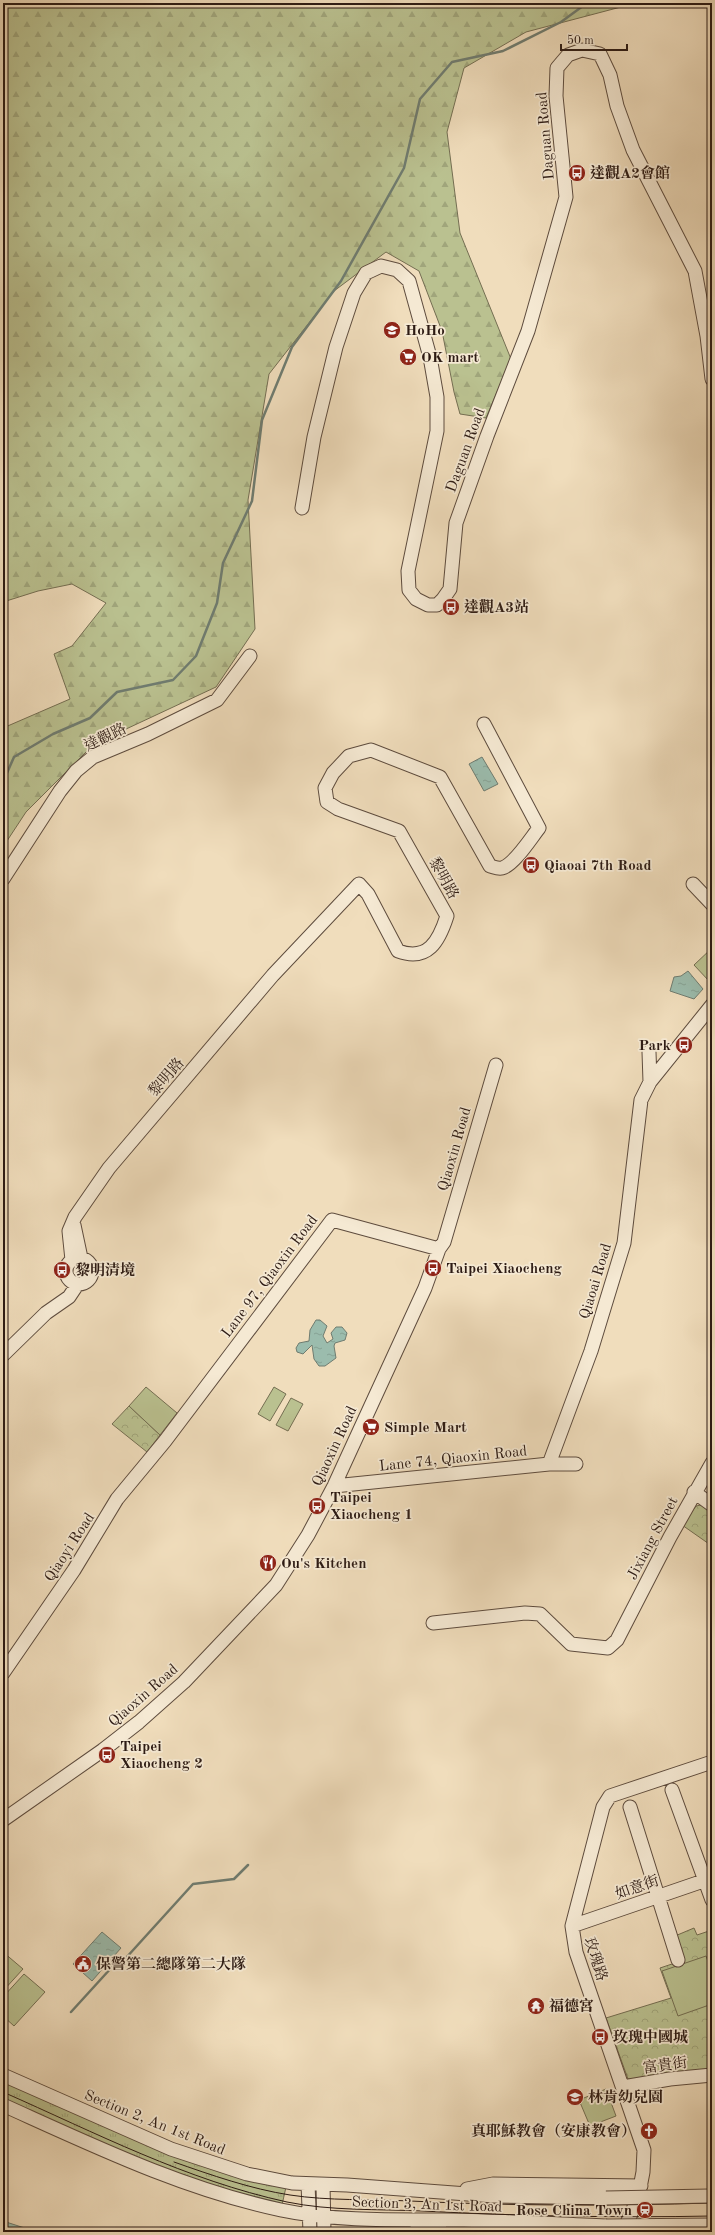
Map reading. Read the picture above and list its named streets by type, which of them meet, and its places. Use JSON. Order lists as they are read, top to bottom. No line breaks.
{"streets":{"street":["Daguan Road","達觀路","黎明路","Qiaoxin Road","Lane 97, Qiaoxin Road","Qiaoai Road","Lane 74, Qiaoxin Road","Jixiang Street","Qiaoyi Road","如意街","玫瑰路","富貴街","Section 2, An 1st Road","Section 3, An 1st Road"]},"crossings":[["Qiaoxin Road","Lane 97, Qiaoxin Road"],["Qiaoxin Road","Lane 74, Qiaoxin Road"],["Lane 97, Qiaoxin Road","Qiaoyi Road"],["Qiaoai Road","Lane 74, Qiaoxin Road"],["如意街","玫瑰路"],["玫瑰路","富貴街"],["Section 2, An 1st Road","Section 3, An 1st Road"]],"places":{"bus stop":["達觀A2會館","達觀A3站","Qiaoai 7th Road","Park","Taipei Xiaocheng","黎明清境","Taipei Xiaocheng 1","Taipei Xiaocheng 2","玫瑰中國城"],"school or university":["HoHo","林肯幼兒園"],"supermarket":["OK mart","Simple Mart"],"restaurant":["Ou's Kitchen"],"public building":["保警第二總隊第二大隊"],"temple":["福德宮"],"church":["真耶穌教會（安康教會）"],"station":["Rose China Town"]},"scale_bar":"50 m"}
